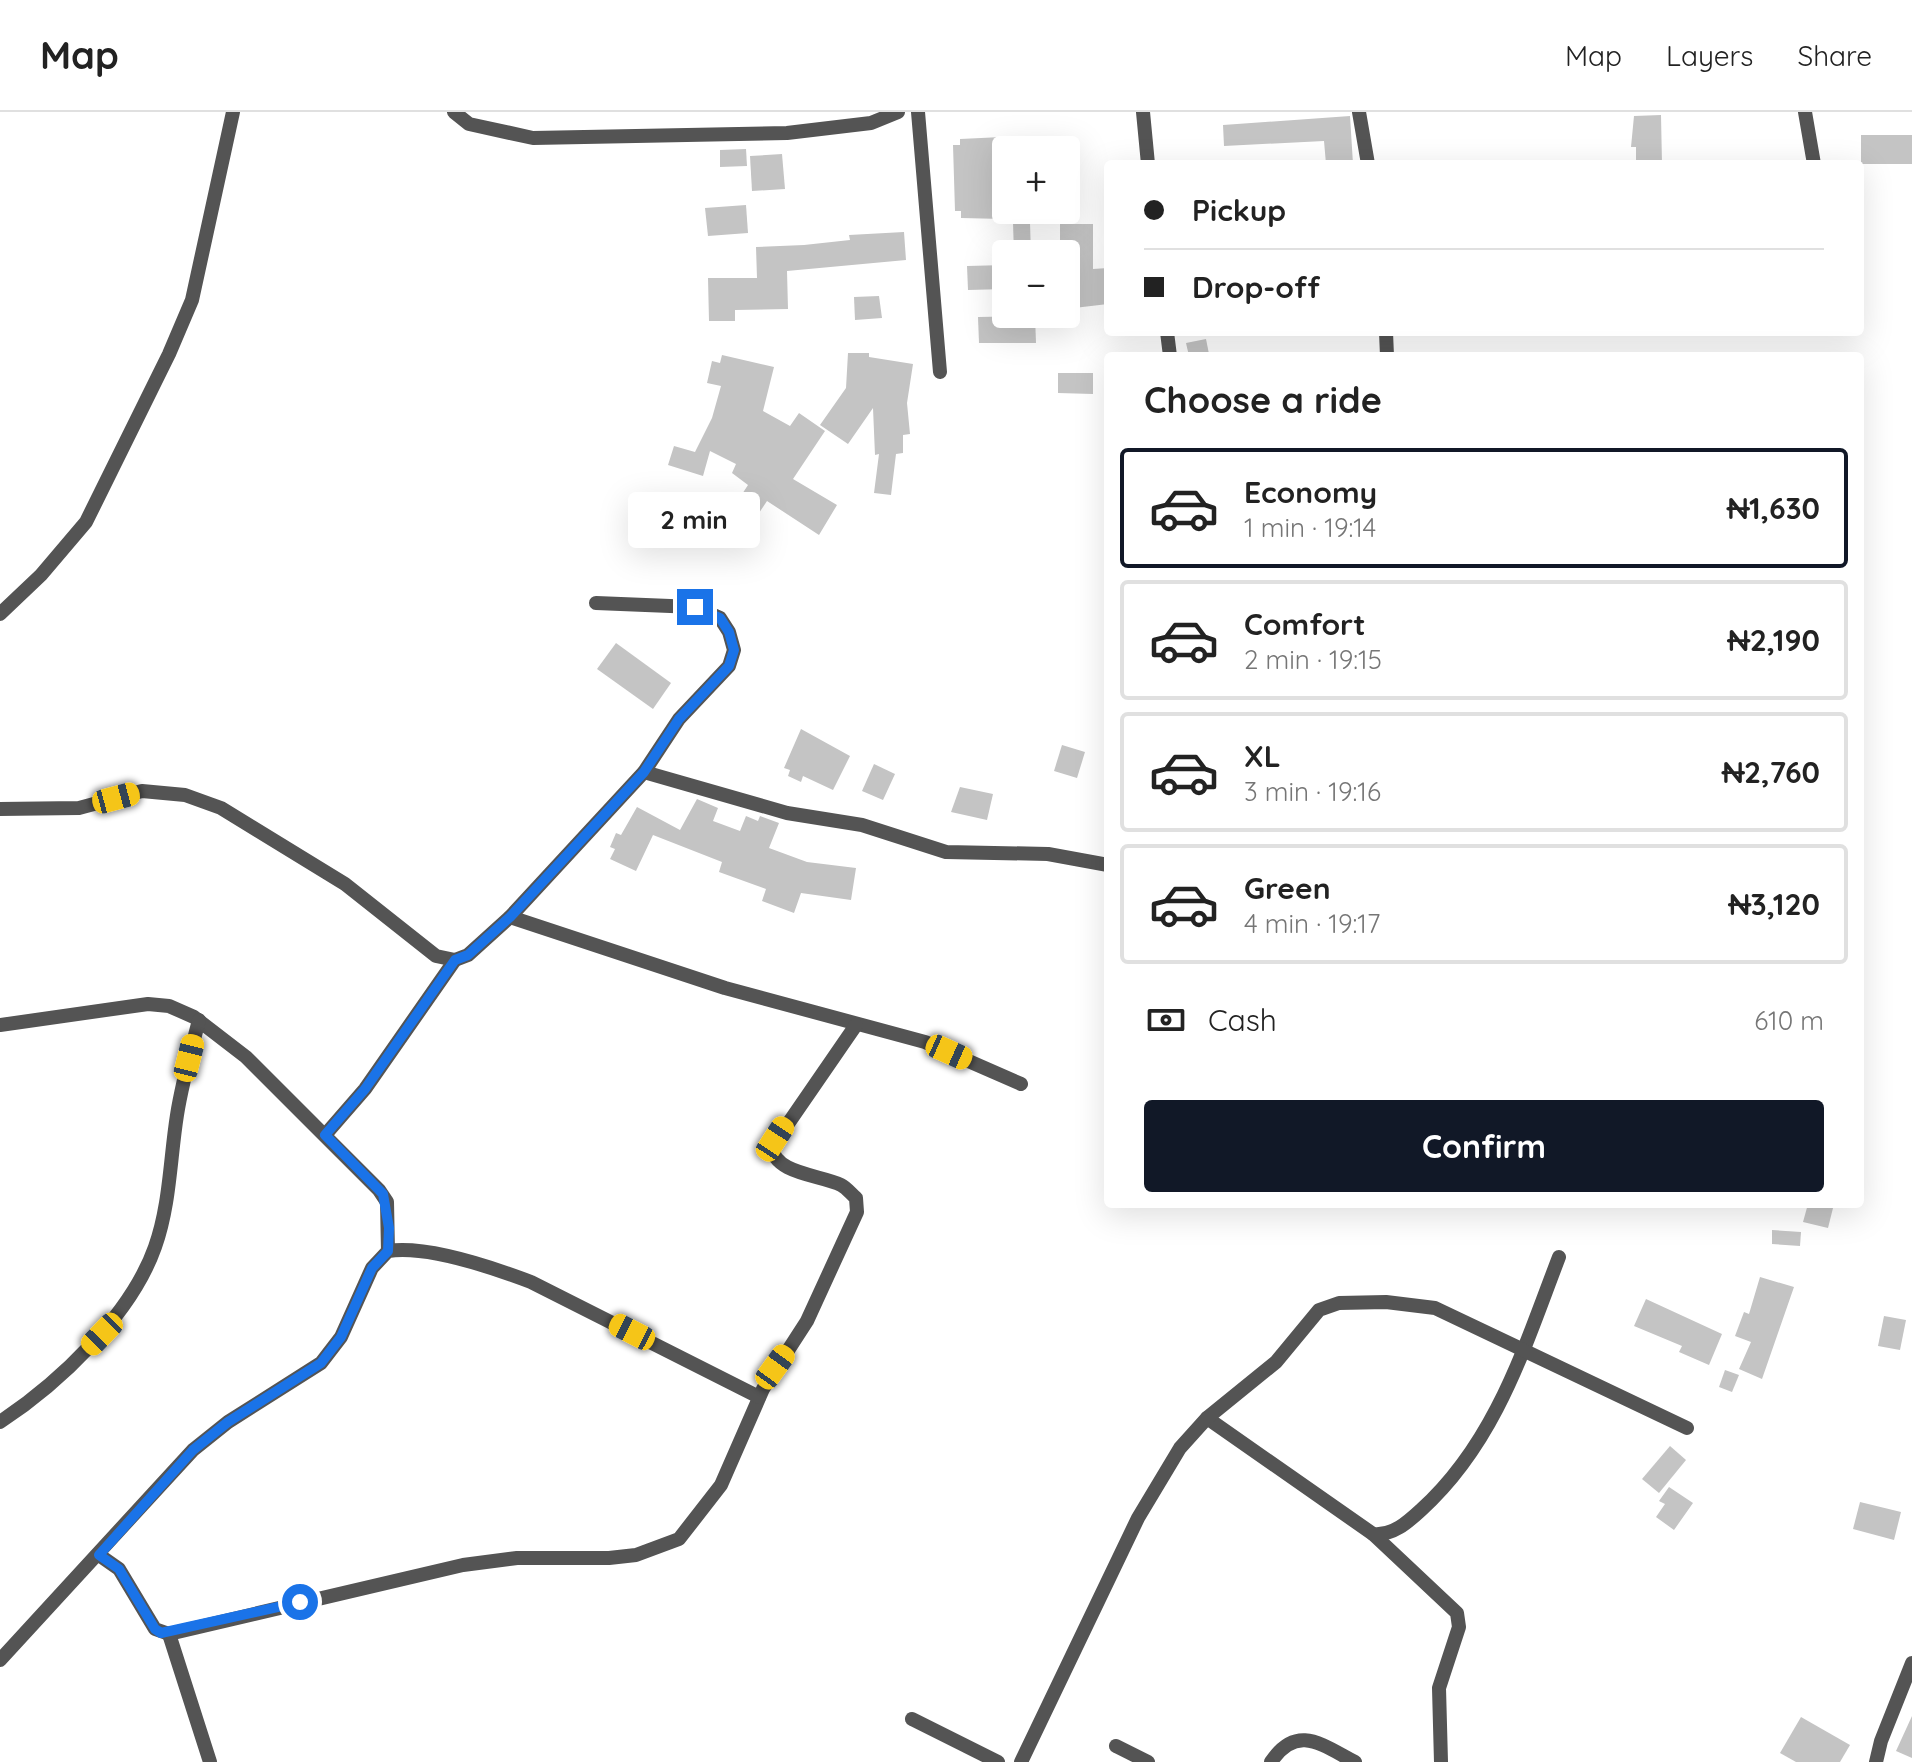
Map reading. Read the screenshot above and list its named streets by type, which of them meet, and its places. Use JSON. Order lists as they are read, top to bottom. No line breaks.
{"page":{"header":"Map","nav":["Map","Layers","Share"],"map_buttons":["+","−"],"banner":["Pickup","Drop-off"],"heading":"Choose a ride","list":[{"name":"Economy","note":"1 min · 19:14","value":"₦1,630"},{"name":"Comfort","note":"2 min · 19:15","value":"₦2,190"},{"name":"XL","note":"3 min · 19:16","value":"₦2,760"},{"name":"Green","note":"4 min · 19:17","value":"₦3,120"}],"bubble":"2 min","pay":["Cash","610 m"],"buttons":"Confirm"}}
